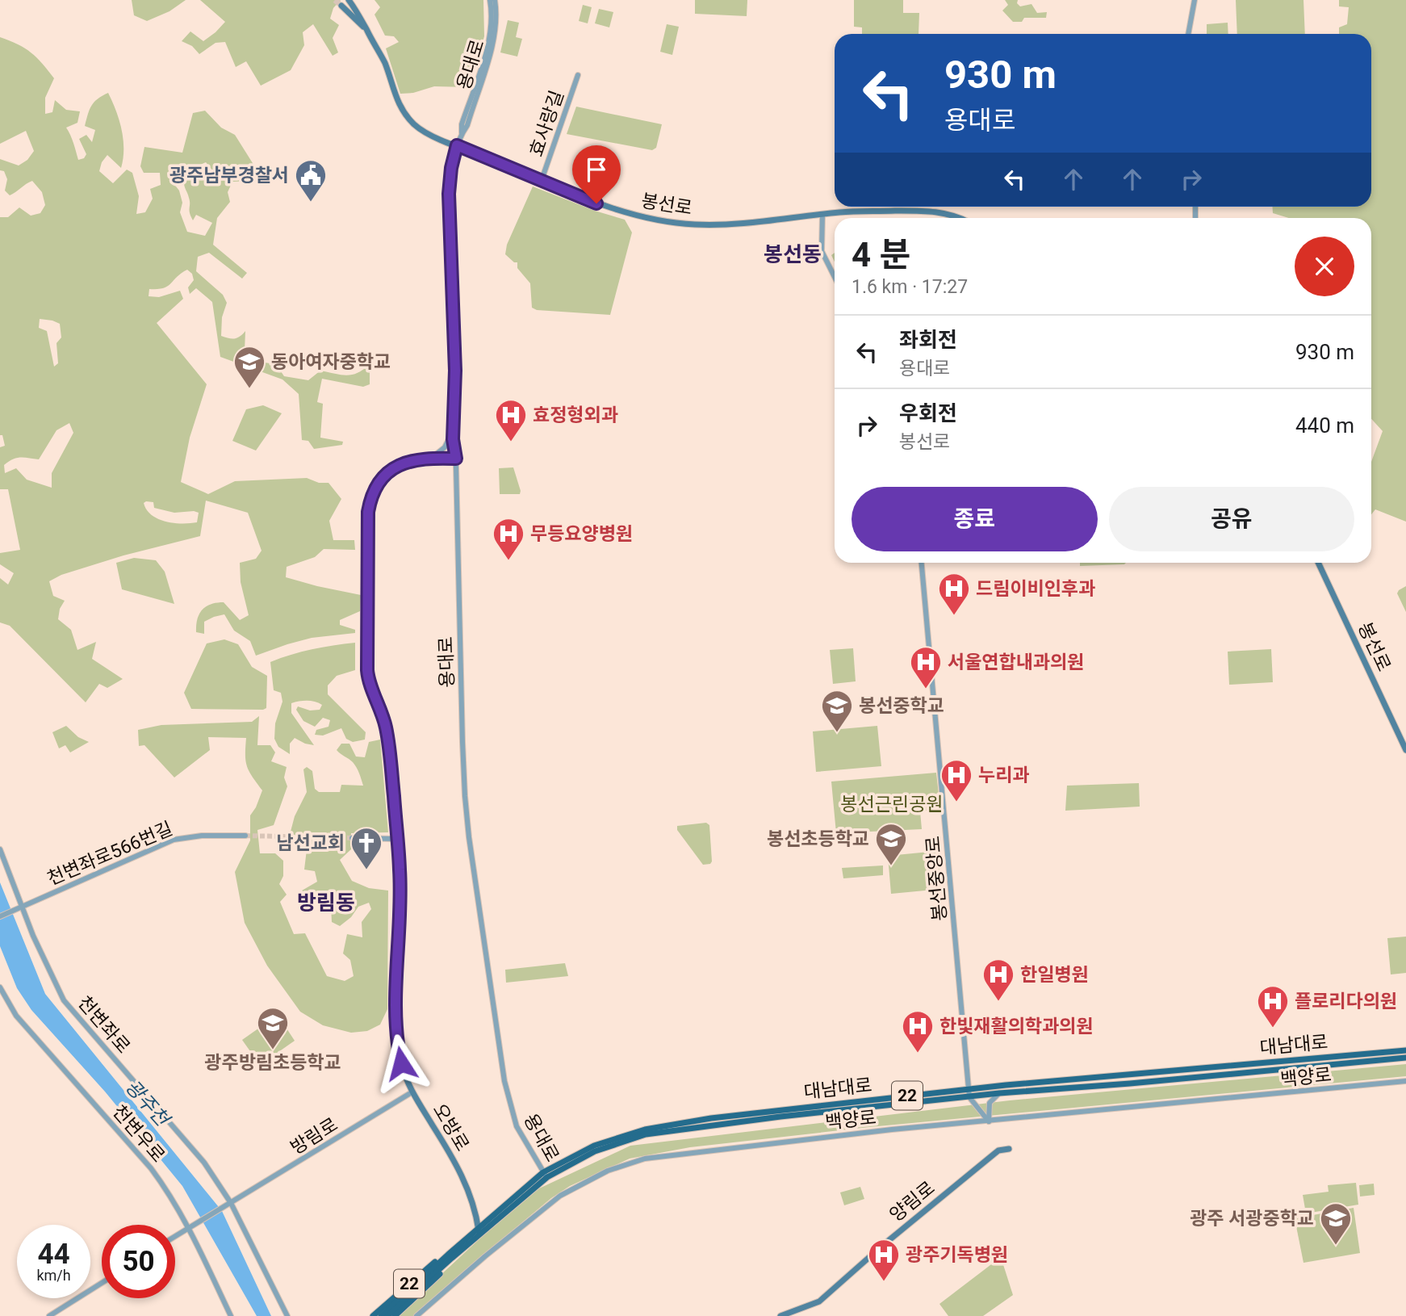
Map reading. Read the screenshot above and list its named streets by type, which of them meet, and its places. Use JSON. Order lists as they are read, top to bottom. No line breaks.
{"streets":{"main road":["봉선로","대남대로","22","오방로","양림로"],"street":["용대로","효사랑길","천변좌로566번길","봉선중앙로","천변좌로","백양로","천변우로","방림로"]},"crossings":[["용대로","봉선로"],["용대로","대남대로"],["용대로","오방로"],["효사랑길","봉선로"],["천변좌로566번길","천변좌로"],["봉선중앙로","대남대로"],["천변좌로","방림로"],["대남대로","오방로"],["오방로","방림로"],["천변우로","방림로"]],"districts":["봉선동","방림동"],"water":["광주천"],"parks":["봉선근린공원"],"places":{"public building":["광주남부경찰서"],"school or university":["동아여자중학교","봉선중학교","봉선초등학교","광주방림초등학교","광주 서광중학교"],"hospital":["효정형외과","무등요양병원","드림이비인후과","서울연합내과의원","누리과","한일병원","플로리다의원","한빛재활의학과의원","광주기독병원"],"church":["남선교회"]},"page":{"turn":["930 m","용대로"],"heading":["4 분","1.6 km · 17:27"],"list":[{"name":"좌회전","note":"용대로","value":"930 m"},{"name":"우회전","note":"봉선로","value":"440 m"}],"buttons":["종료","공유"],"speed":"44 km/h","limit":"50"}}
